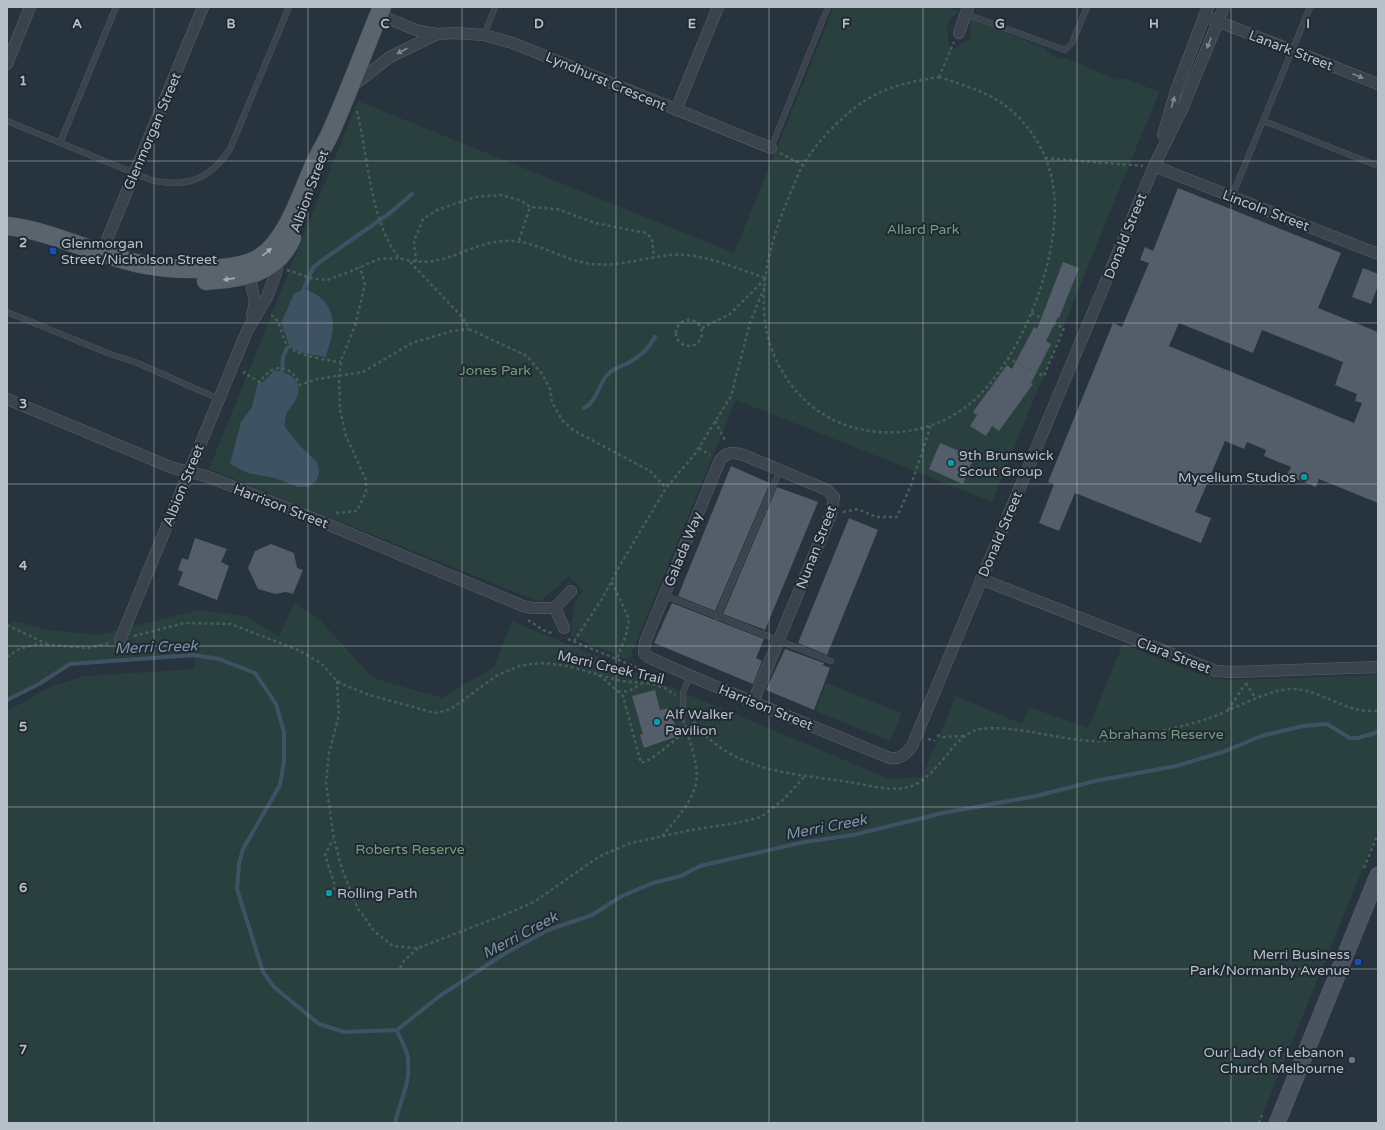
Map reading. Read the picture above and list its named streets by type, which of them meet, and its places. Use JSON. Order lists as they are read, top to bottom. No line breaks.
{"streets":{"main road":["Albion Street"],"street":["Lanark Street","Lyndhurst Crescent","Glenmorgan Street","Lincoln Street","Donald Street","Harrison Street","Nunan Street","Galada Way","Clara Street"],"path":["Merri Creek Trail"]},"crossings":[["Lanark Street","Donald Street"],["Lyndhurst Crescent","Albion Street"],["Albion Street","Harrison Street"],["Albion Street","Merri Creek Trail"],["Lincoln Street","Donald Street"],["Donald Street","Harrison Street"],["Donald Street","Clara Street"],["Harrison Street","Nunan Street"],["Harrison Street","Galada Way"],["Nunan Street","Galada Way"]],"one_way":["Lanark Street"],"water":["Merri Creek"],"parks":["Allard Park","Jones Park","Abrahams Reserve","Roberts Reserve"],"places":{"transit":["Glenmorgan Street/Nicholson Street","Merri Business Park/Normanby Avenue"],"other":["9th Brunswick Scout Group","Mycelium Studios","Alf Walker Pavilion","Rolling Path","Our Lady of Lebanon Church Melbourne"]},"grid":{"columns":["A","B","C","D","E","F","G","H","I"],"rows":["1","2","3","4","5","6","7"]}}
